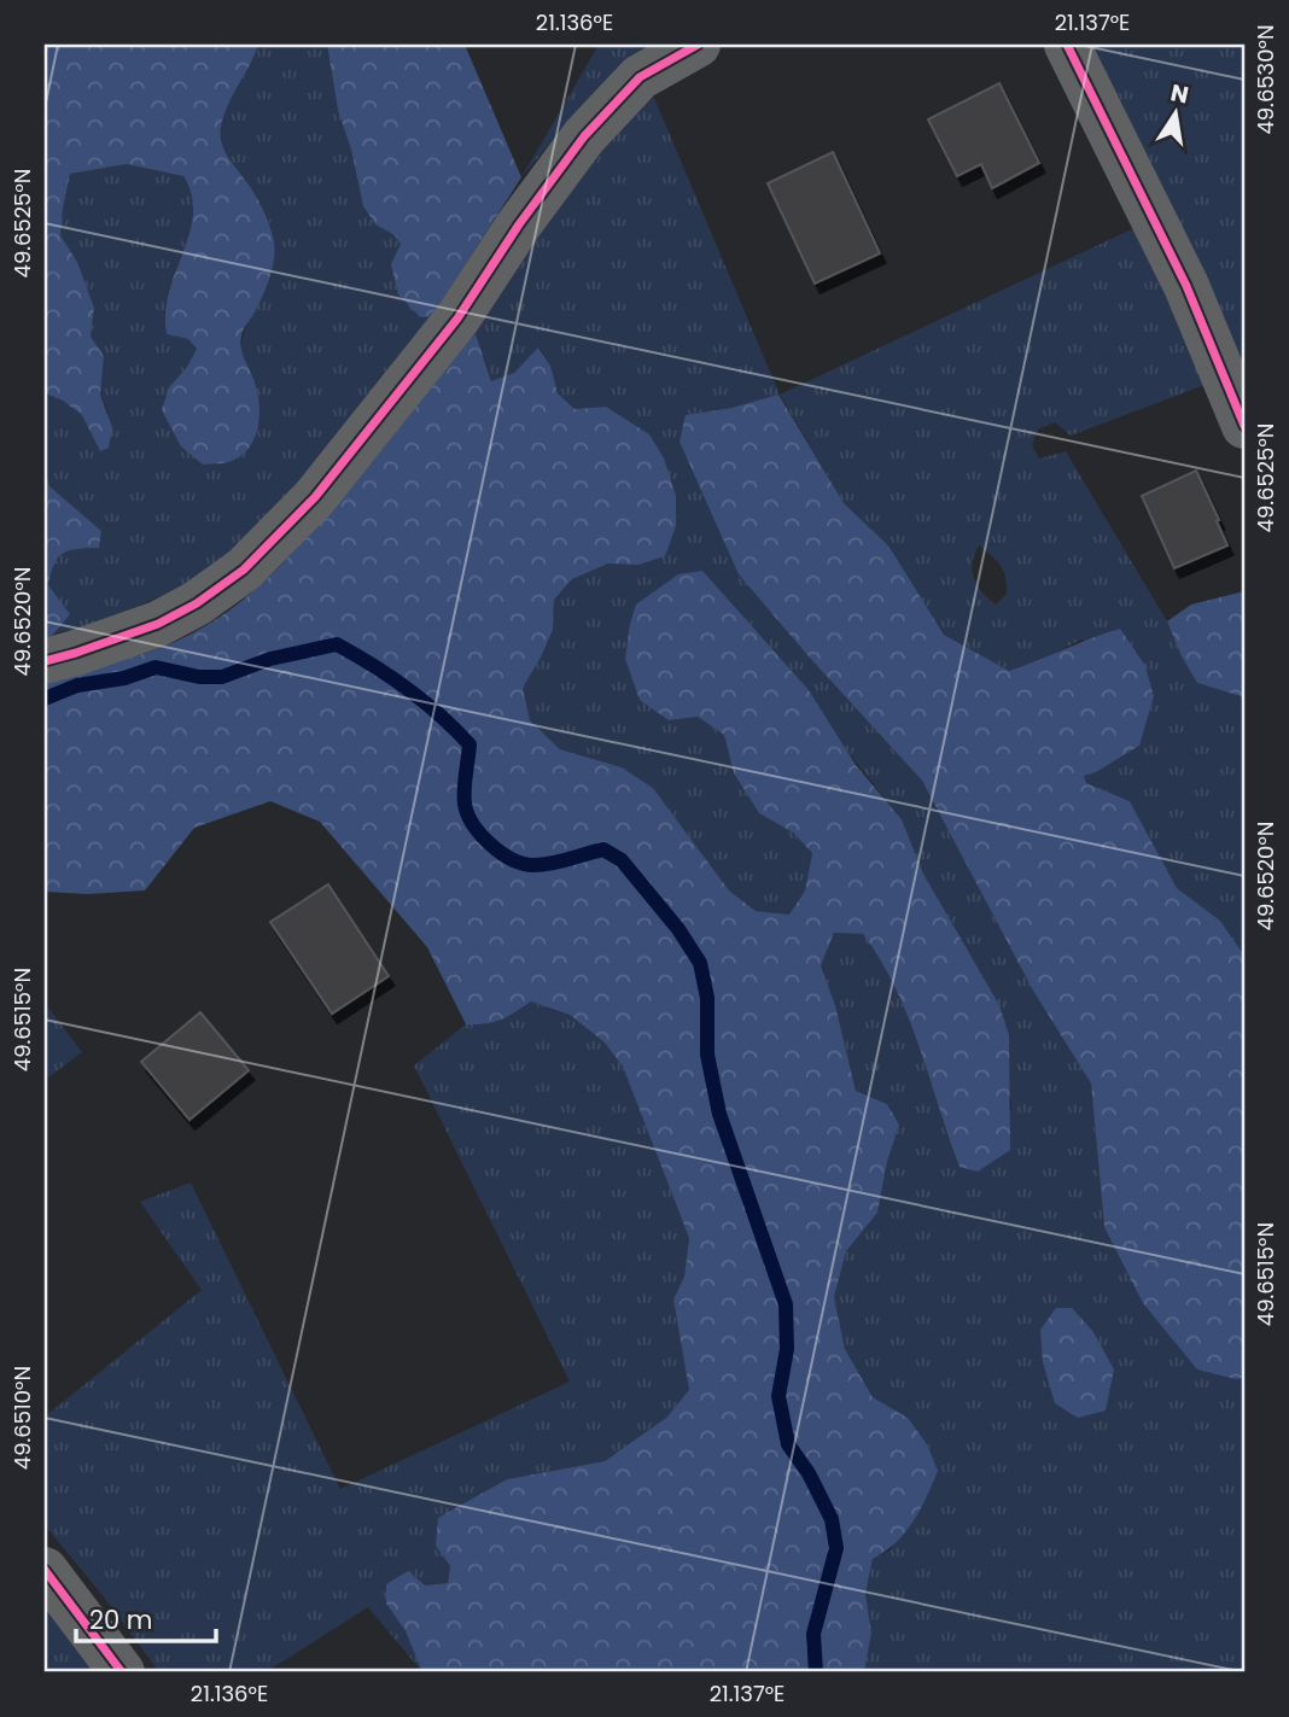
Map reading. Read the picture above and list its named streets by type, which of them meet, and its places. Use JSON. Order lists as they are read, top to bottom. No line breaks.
{"scale_bar":"20 m","north":"top","coordinates":["21.136°E","21.137°E","49.6530°N","49.6525°N","49.6520°N","49.6515°N","49.6510°N"]}
